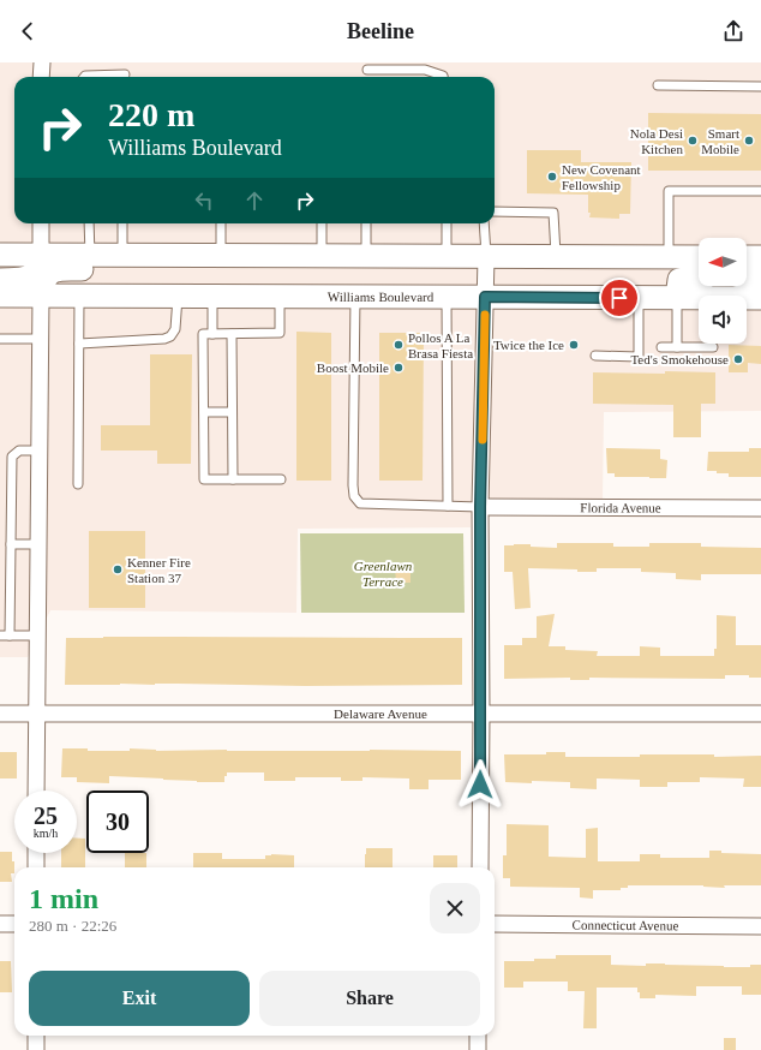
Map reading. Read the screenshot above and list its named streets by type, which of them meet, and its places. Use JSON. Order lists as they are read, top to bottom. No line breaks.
{"streets":{"main road":["Williams Boulevard"],"street":["Florida Avenue","Delaware Avenue","Connecticut Avenue"]},"parks":["Greenlawn Terrace"],"places":["Nola Desi Kitchen","Smart Mobile","New Covenant Fellowship","Pollos A La Brasa Fiesta","Twice the Ice","Ted's Smokehouse","Boost Mobile","Kenner Fire Station 37"],"north":"left","page":{"header":"Beeline","turn":["220 m","Williams Boulevard"],"speed":"25 km/h","limit":"30","heading":["1 min","280 m · 22:26"],"buttons":["Exit","Share"]}}
